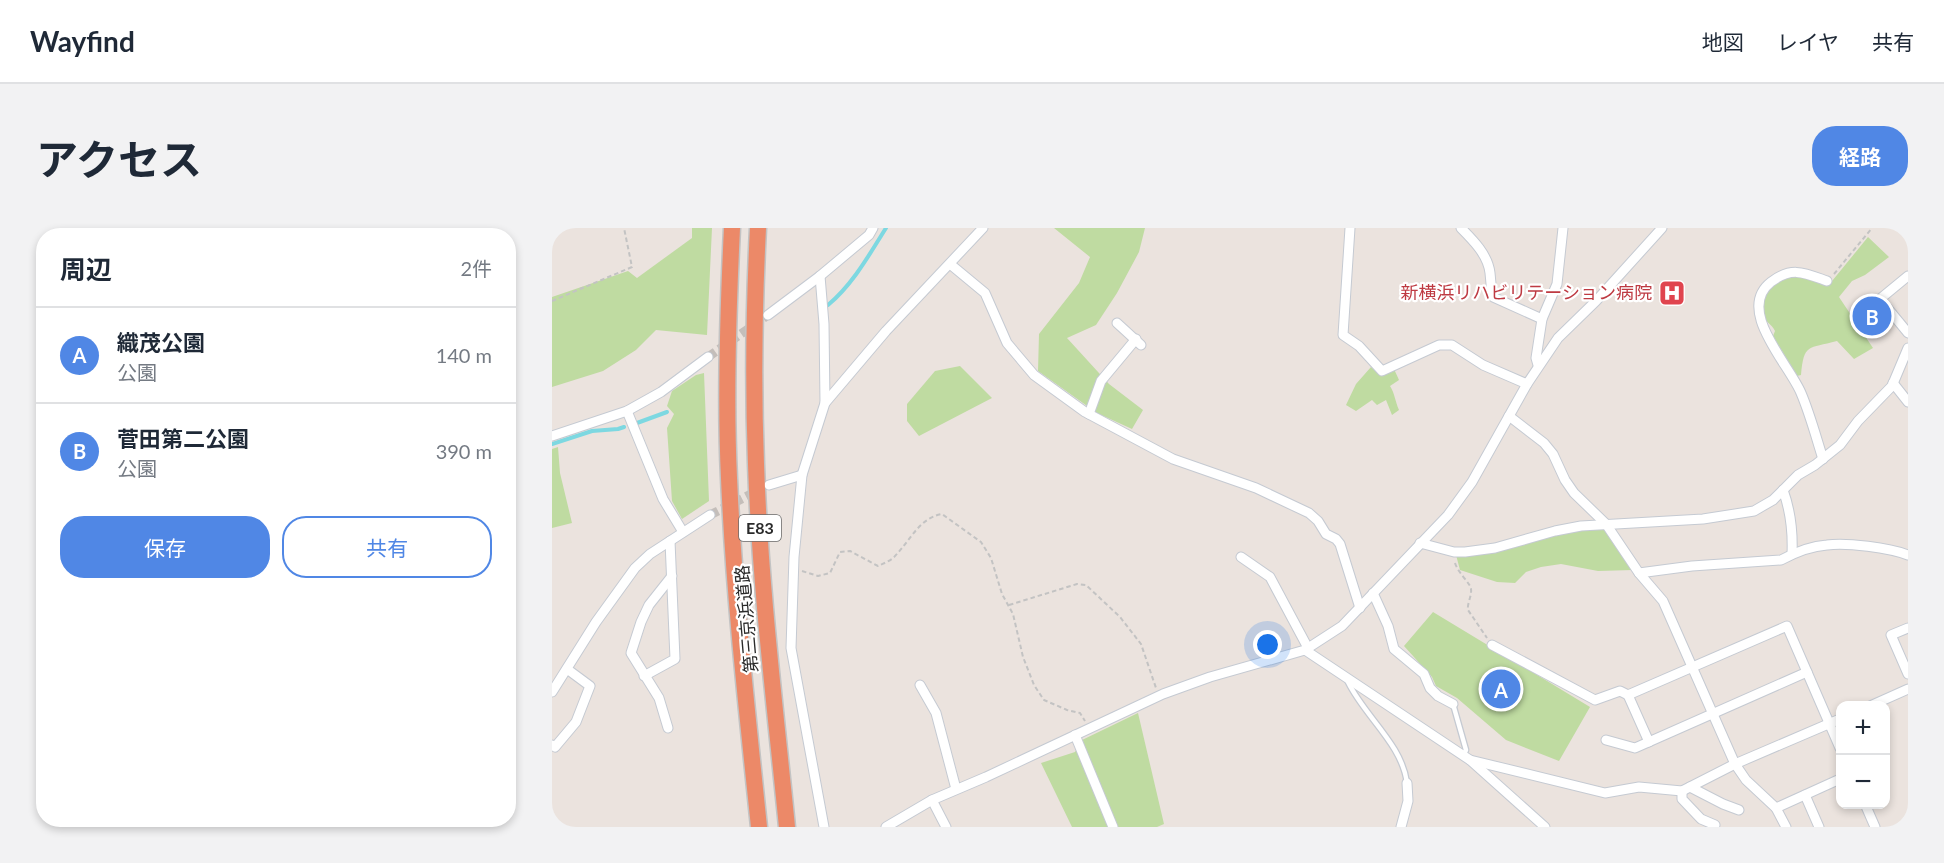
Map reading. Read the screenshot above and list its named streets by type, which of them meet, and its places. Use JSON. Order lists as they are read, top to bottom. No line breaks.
{"streets":{"highway":["E83","第三京浜道路"]},"places":{"hospital":["新横浜リハビリテーション病院"]},"page":{"header":"Wayfind","nav":["地図","レイヤ","共有"],"title":"アクセス","buttons":["経路",["保存","共有"]],"heading":["周辺","2件"],"pins":["B","A"],"list":[{"mark":"A","name":"織茂公園","note":"公園","value":"140 m"},{"mark":"B","name":"菅田第二公園","note":"公園","value":"390 m"}],"map_buttons":["+","−"]}}
